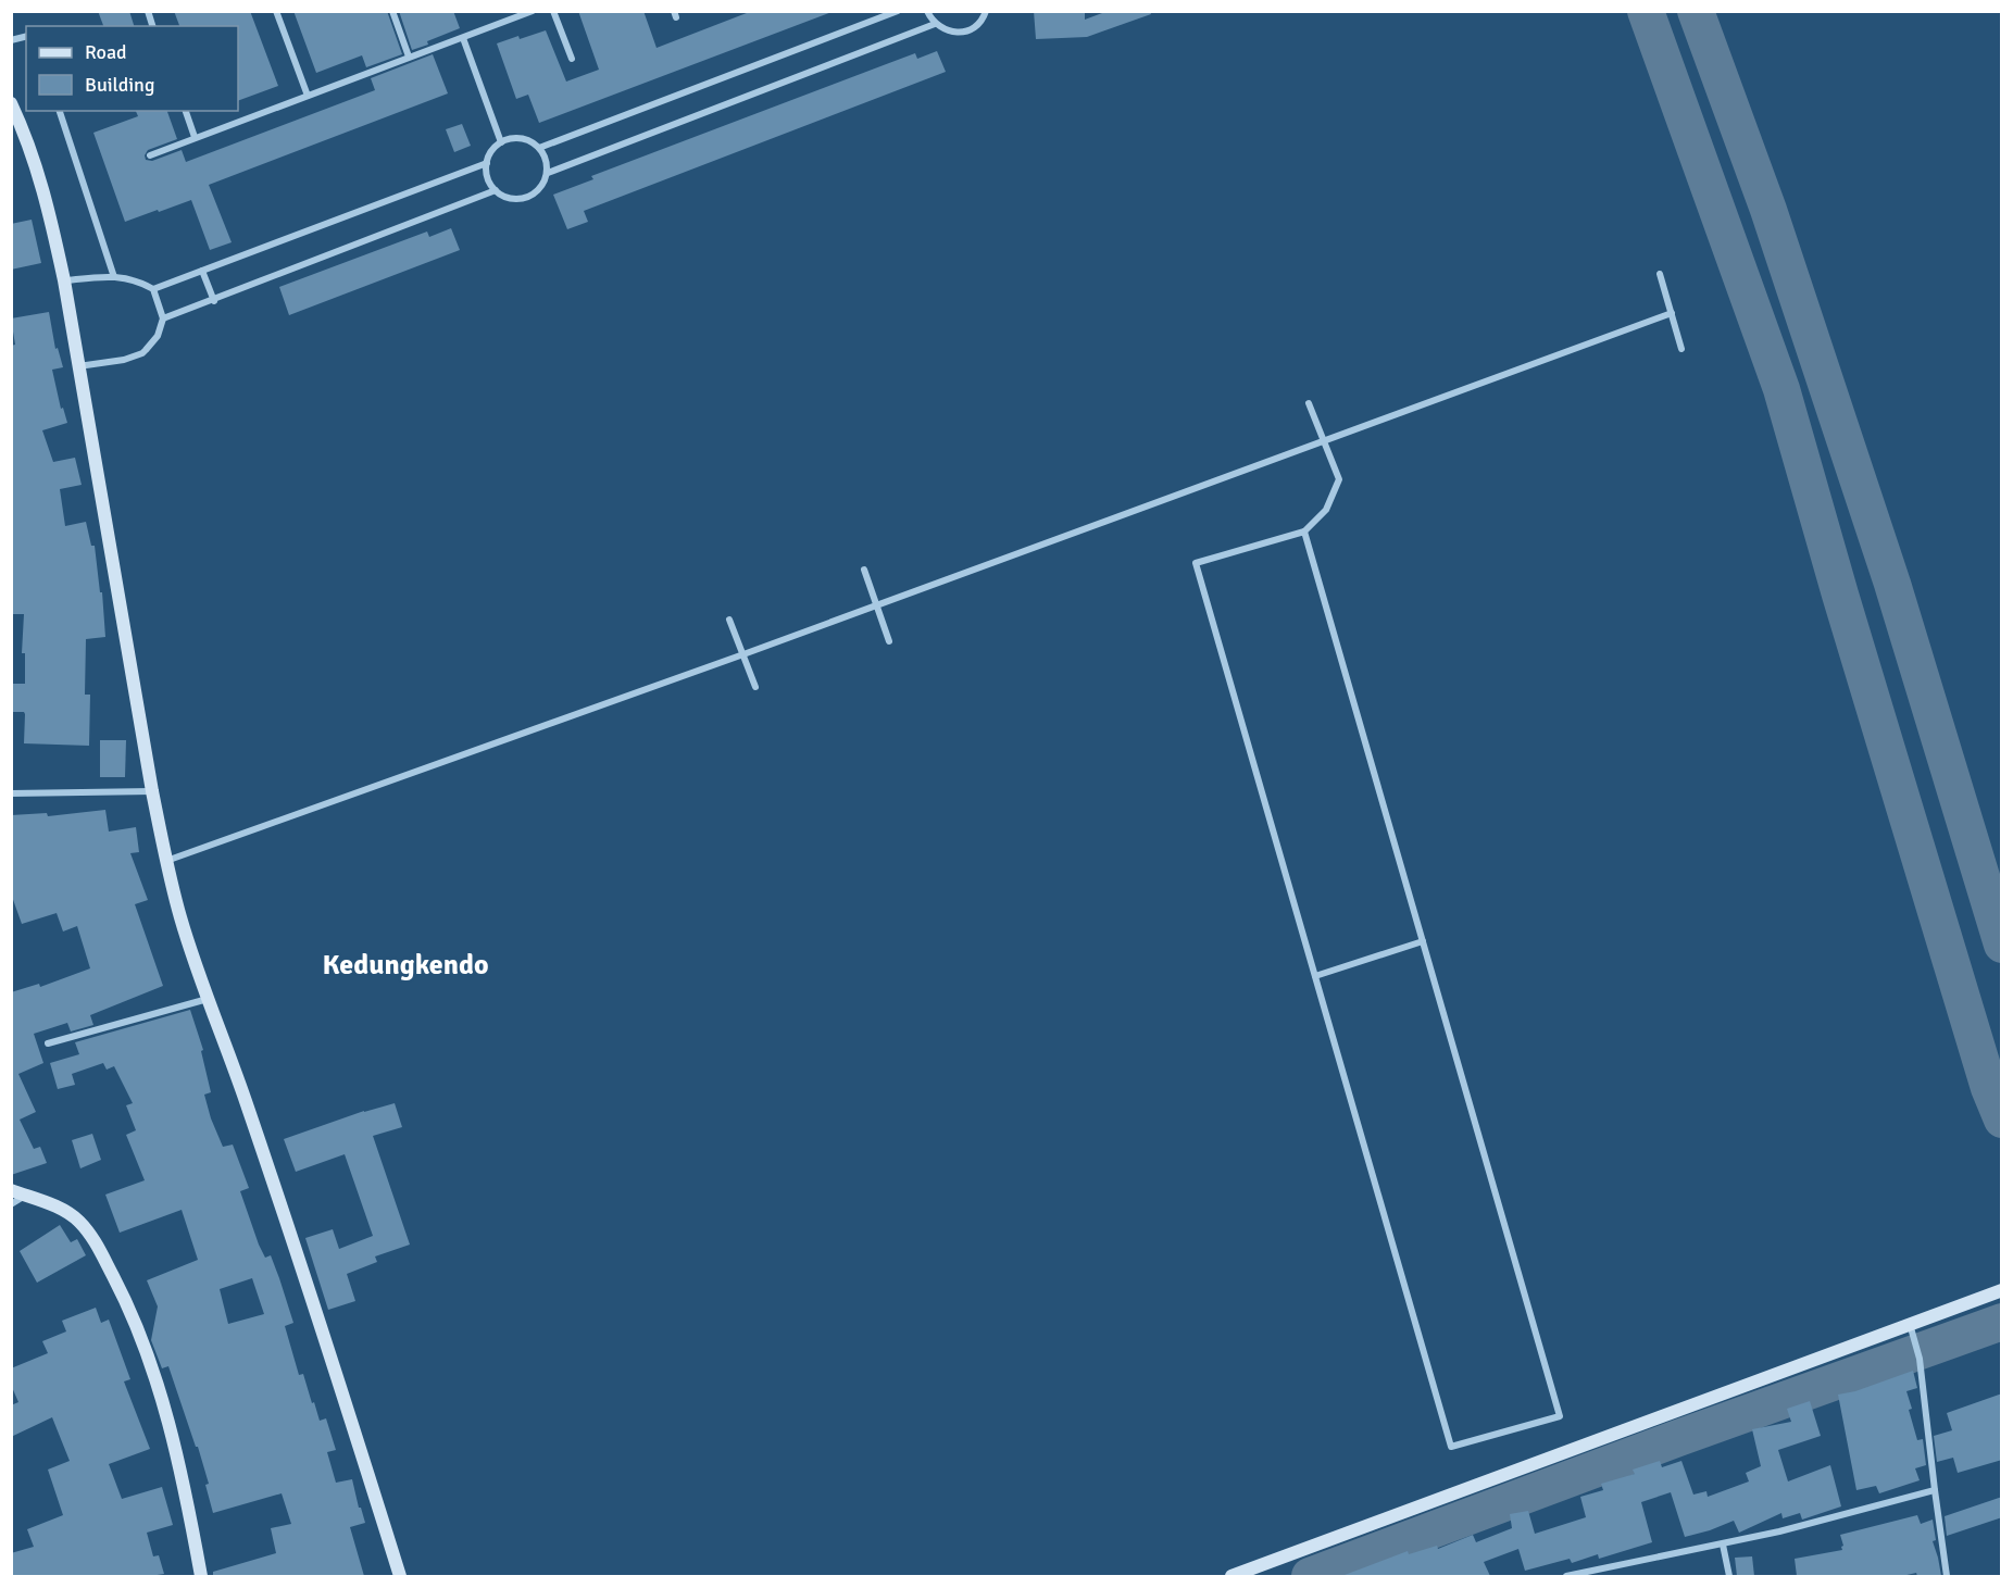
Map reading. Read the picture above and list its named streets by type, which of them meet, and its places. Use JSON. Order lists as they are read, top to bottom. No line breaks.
{"districts":["Kedungkendo"],"legend":["Road","Building"]}
